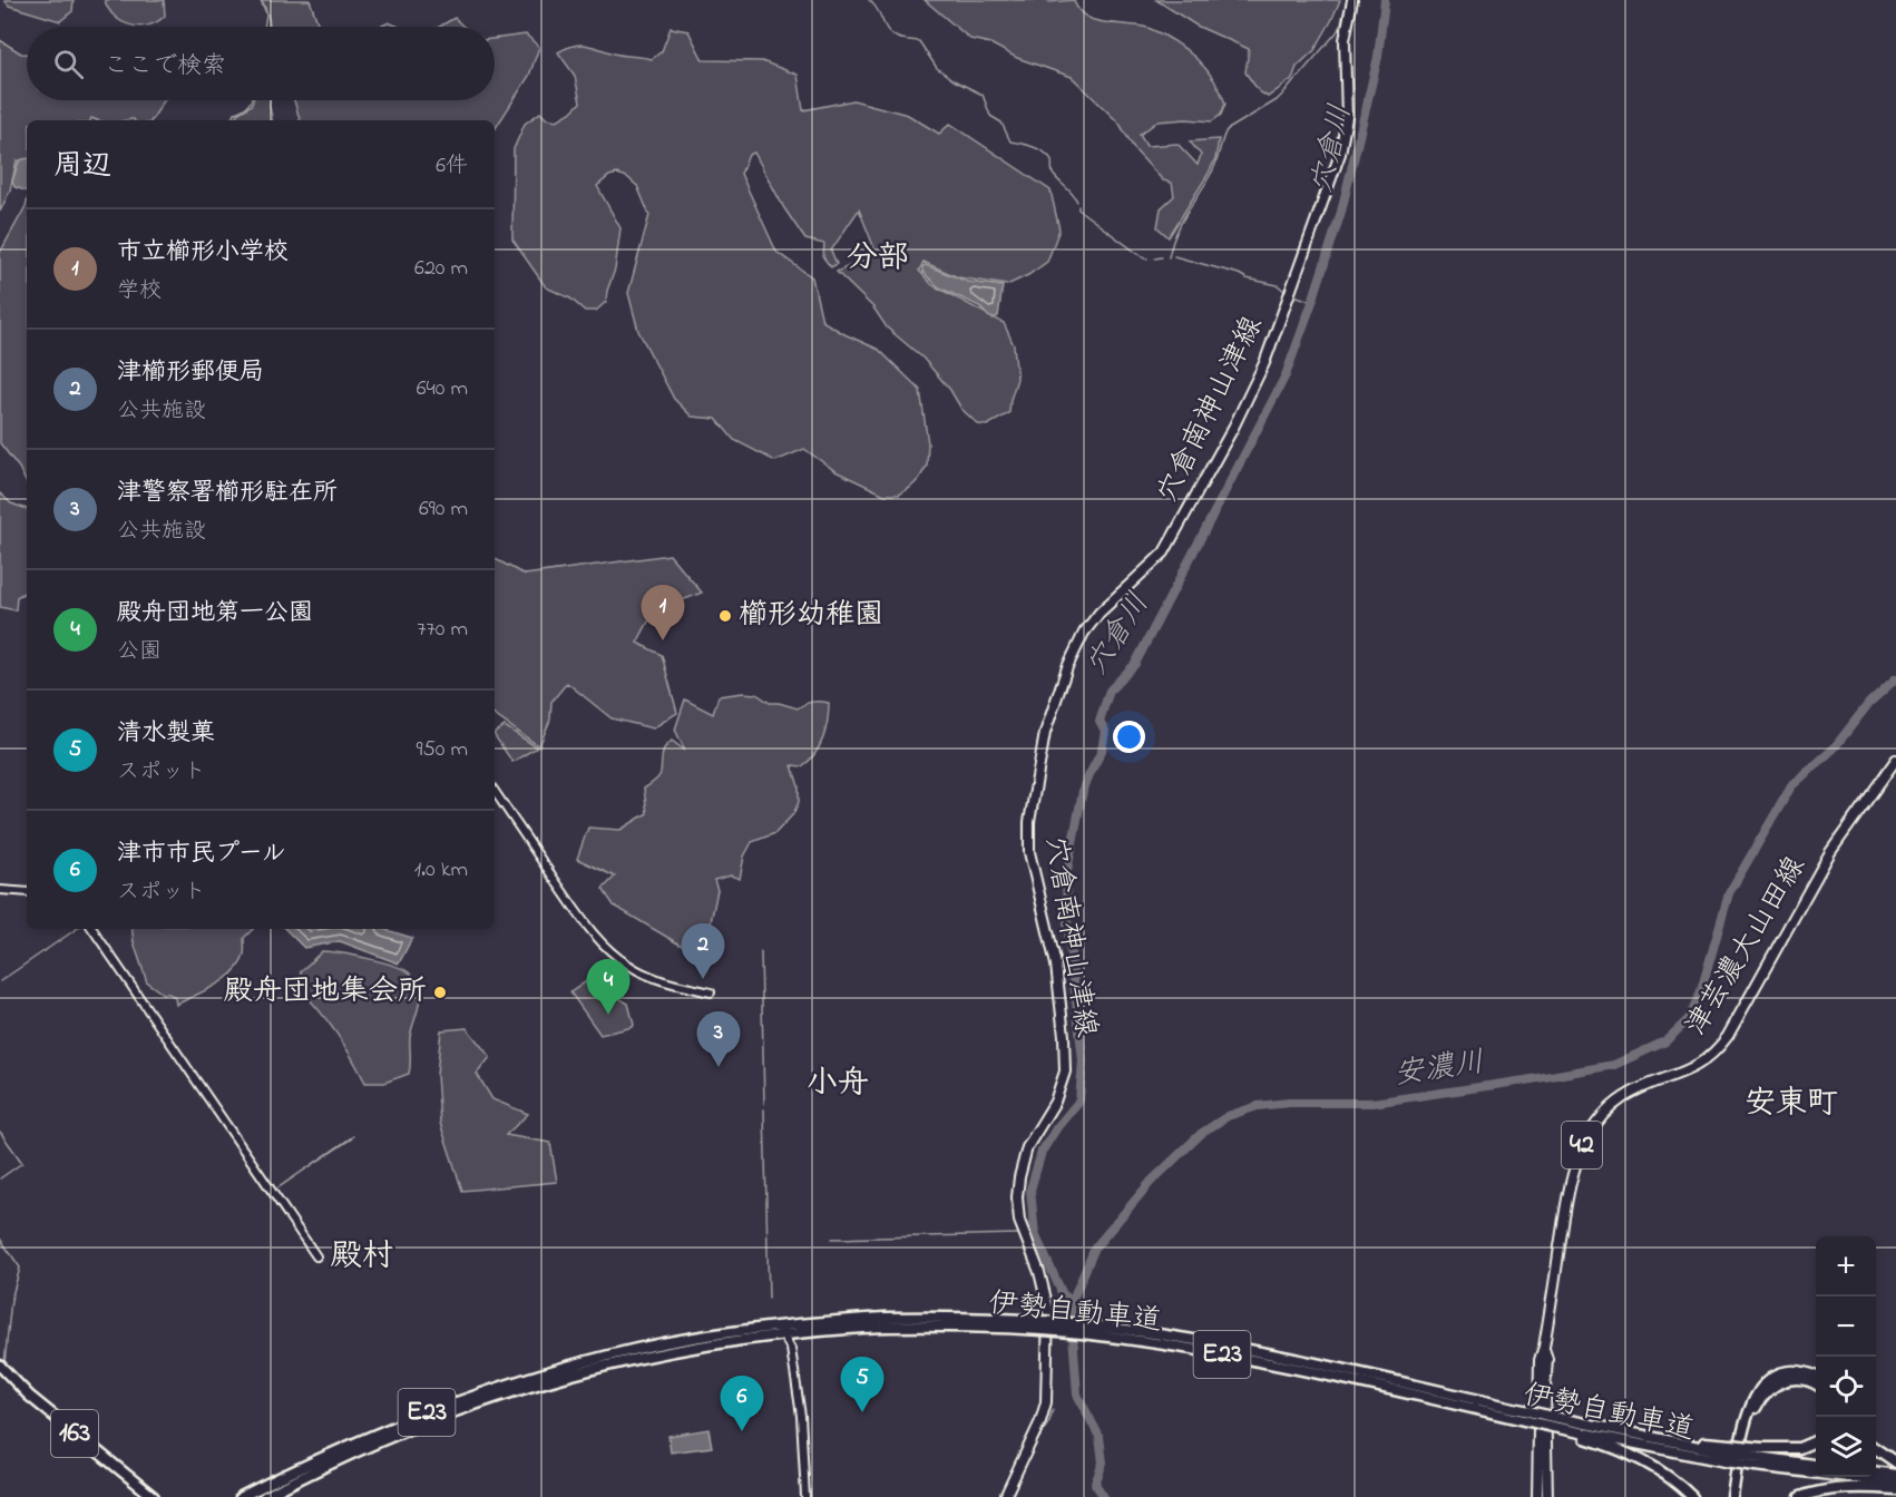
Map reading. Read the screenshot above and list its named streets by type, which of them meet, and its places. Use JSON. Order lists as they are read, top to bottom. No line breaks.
{"streets":{"highway":["伊勢自動車道","E23","163"],"main road":["穴倉南神山津線","津芸濃大山田線","42"]},"districts":["分部","小舟","安東町","殿村"],"water":["穴倉川","安濃川"],"places":["櫛形幼稚園","殿舟団地集会所"],"page":{"search":"ここで検索","heading":["周辺","6件"],"list":[{"mark":"1","name":"市立櫛形小学校","note":"学校","value":"620 m"},{"mark":"2","name":"津櫛形郵便局","note":"公共施設","value":"640 m"},{"mark":"3","name":"津警察署櫛形駐在所","note":"公共施設","value":"690 m"},{"mark":"4","name":"殿舟団地第一公園","note":"公園","value":"770 m"},{"mark":"5","name":"清水製菓","note":"スポット","value":"950 m"},{"mark":"6","name":"津市市民プール","note":"スポット","value":"1.0 km"}],"pins":["1","2","4","3","5","6"],"map_buttons":["+","−"]}}
